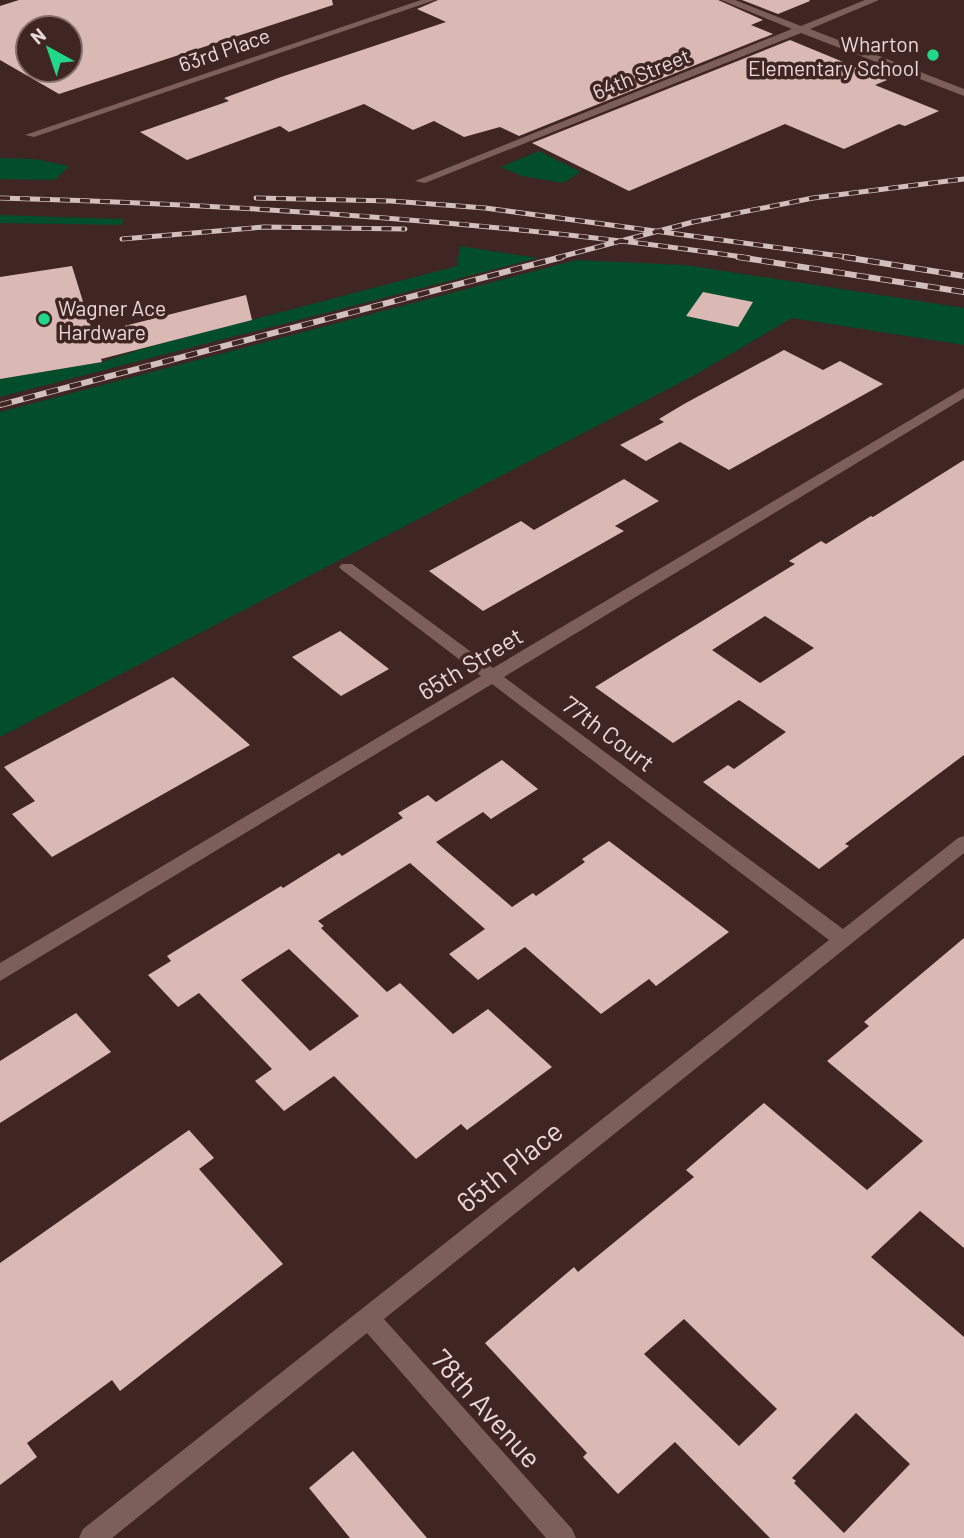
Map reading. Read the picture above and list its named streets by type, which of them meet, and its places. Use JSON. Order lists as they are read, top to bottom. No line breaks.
{"streets":{"street":["63rd Place","64th Street","65th Street","77th Court","65th Place","78th Avenue"]},"crossings":[["65th Street","77th Court"],["77th Court","65th Place"],["65th Place","78th Avenue"]],"places":["Wharton Elementary School","Wagner Ace Hardware"],"north":"top left"}
